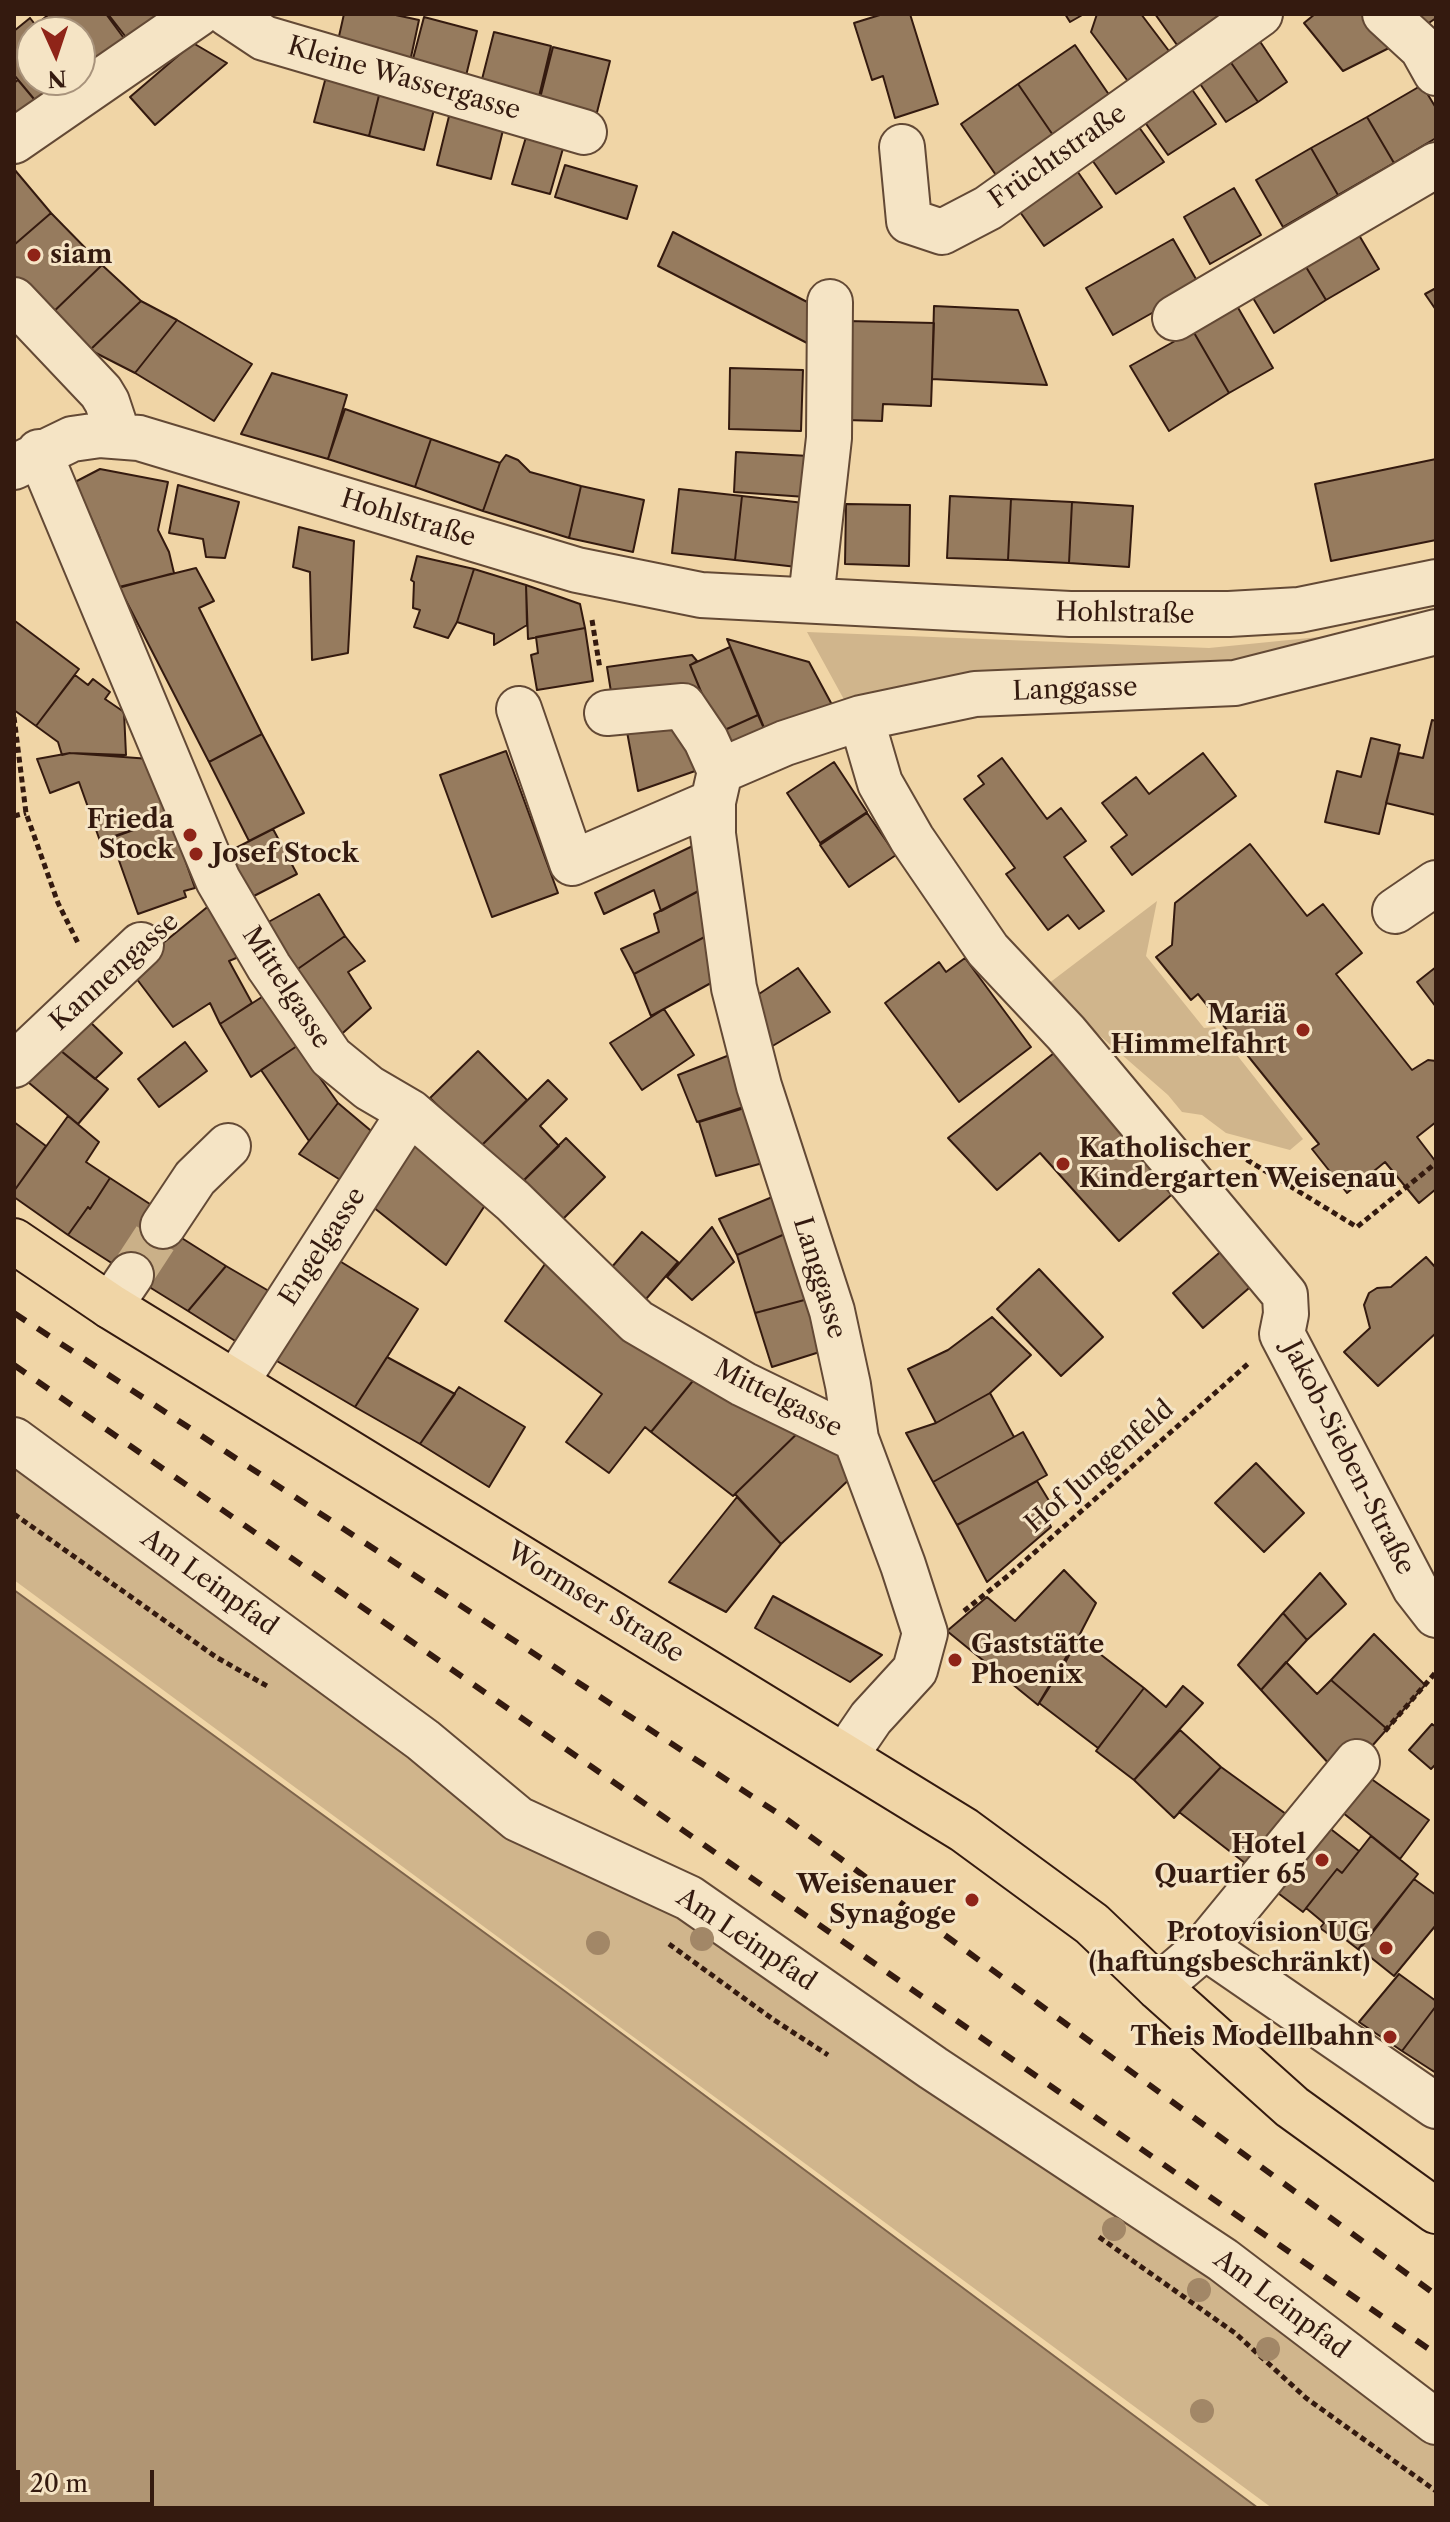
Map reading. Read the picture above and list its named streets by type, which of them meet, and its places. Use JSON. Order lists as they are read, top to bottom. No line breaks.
{"streets":{"main road":["Wormser Straße"],"street":["Kleine Wassergasse","Früchtstraße","Hohlstraße","Langgasse","Kannengasse","Mittelgasse","Engelgasse","Jakob-Sieben-Straße","Am Leinpfad"],"path":["Hof Jungenfeld"]},"crossings":[["Hohlstraße","Mittelgasse"],["Langgasse","Mittelgasse"],["Langgasse","Jakob-Sieben-Straße"],["Langgasse","Wormser Straße"],["Mittelgasse","Engelgasse"],["Engelgasse","Wormser Straße"],["Jakob-Sieben-Straße","Hof Jungenfeld"]],"places":["siam","Frieda Stock","Josef Stock","Mariä Himmelfahrt","Katholischer Kindergarten Weisenau","Gaststätte Phoenix","Hotel Quartier 65","Weisenauer Synagoge","Protovision UG (haftungsbeschränkt)","Theis Modellbahn"],"scale_bar":"20 m","north":"bottom"}
